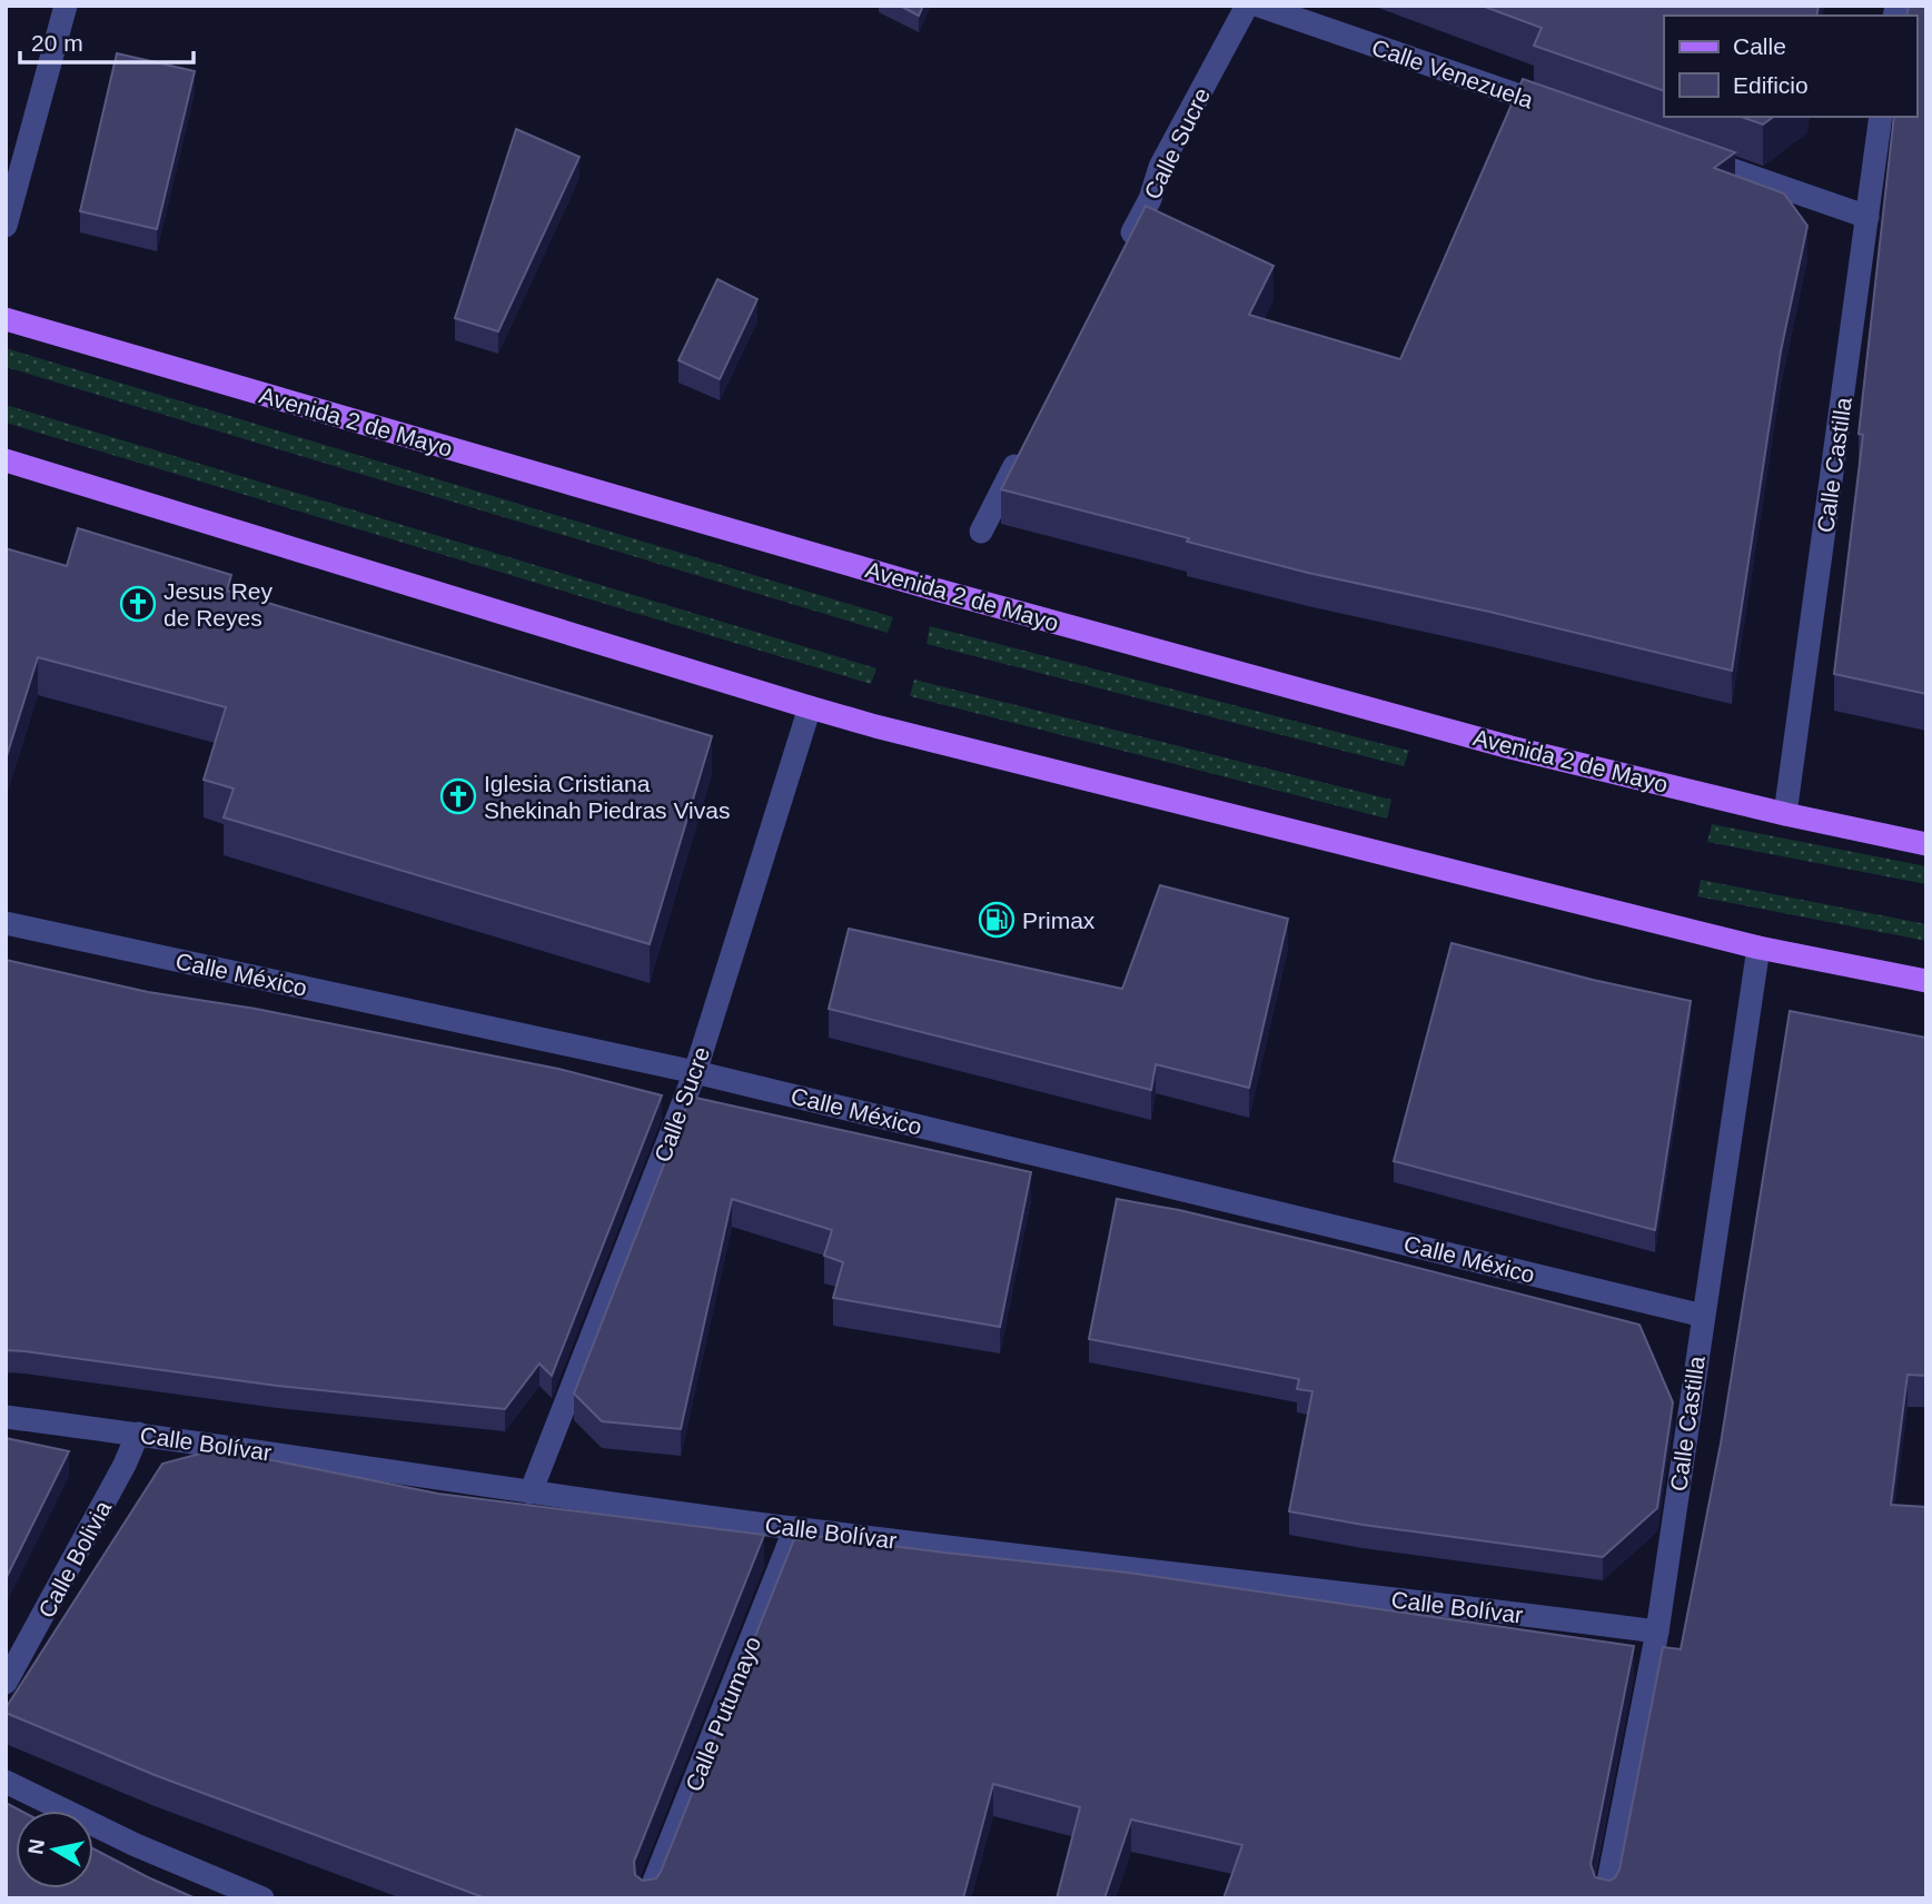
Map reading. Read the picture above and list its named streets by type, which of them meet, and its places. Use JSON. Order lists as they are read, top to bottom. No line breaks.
{"streets":{"main road":["Avenida 2 de Mayo"],"street":["Calle Venezuela","Calle Sucre","Calle Castilla","Calle México","Calle Bolívar","Calle Bolivia","Calle Putumayo"]},"crossings":[["Calle Sucre","Calle México"],["Calle Sucre","Calle Bolívar"],["Avenida 2 de Mayo","Calle Castilla"],["Calle Castilla","Calle México"],["Calle Castilla","Calle Bolívar"],["Calle Bolívar","Calle Bolivia"],["Calle Bolívar","Calle Putumayo"]],"places":{"church":["Jesus Rey de Reyes","Iglesia Cristiana Shekinah Piedras Vivas"],"fuel station":["Primax"]},"legend":["Calle","Edificio"],"scale_bar":"20 m","north":"left"}
